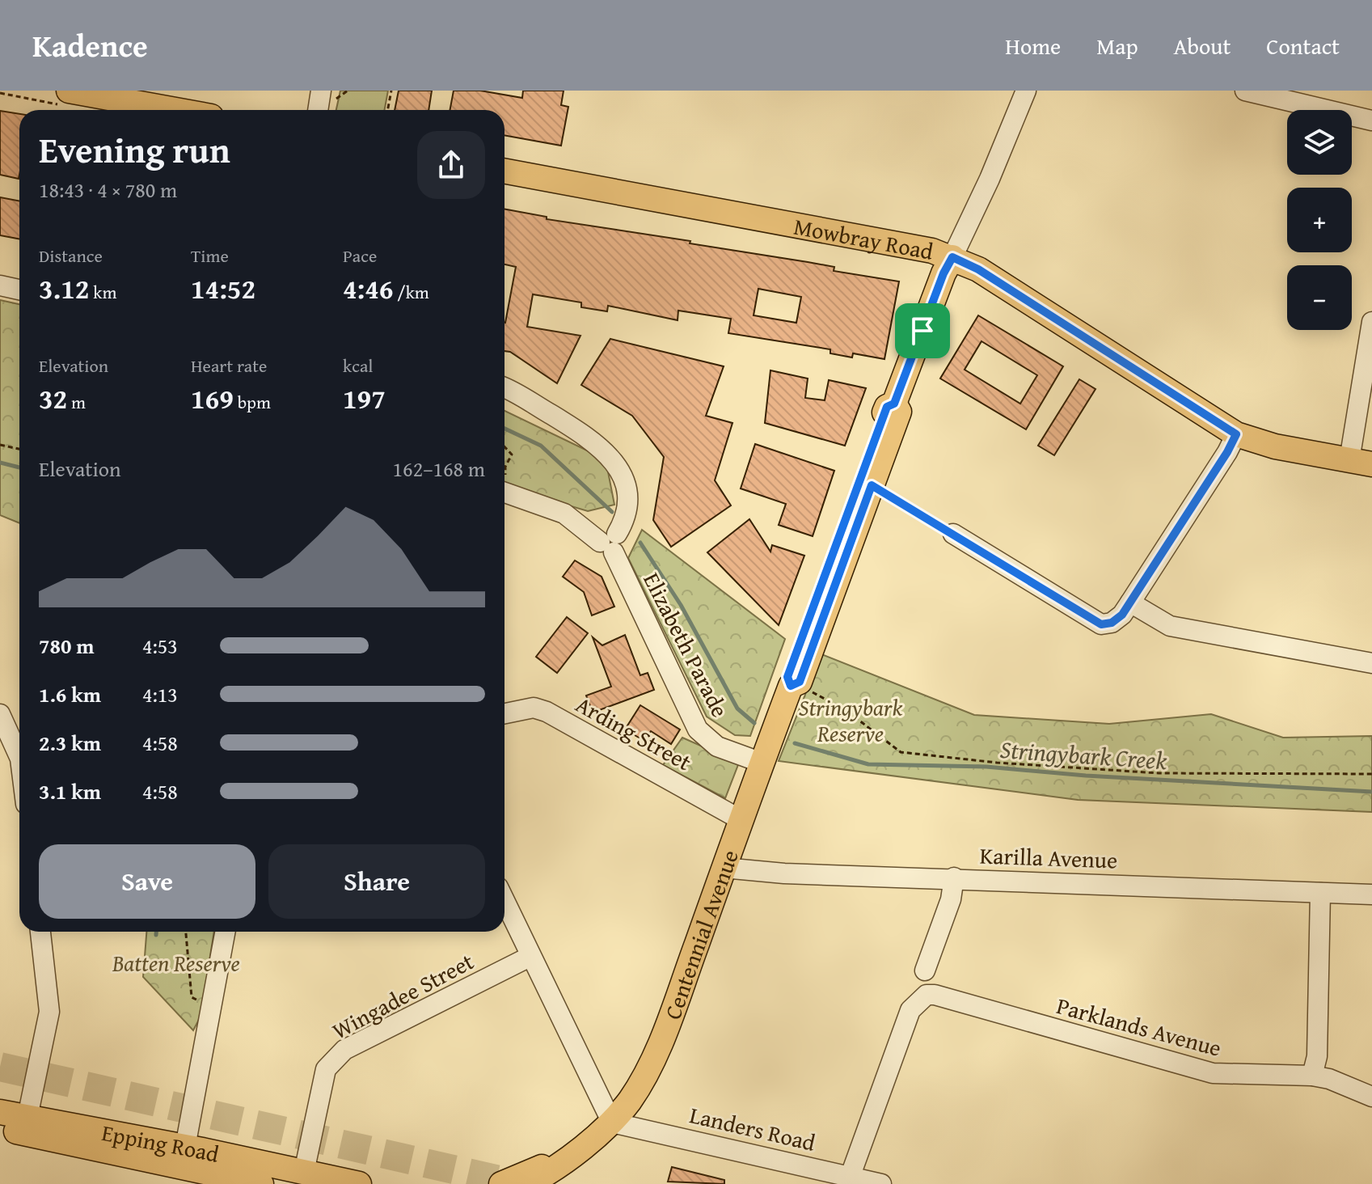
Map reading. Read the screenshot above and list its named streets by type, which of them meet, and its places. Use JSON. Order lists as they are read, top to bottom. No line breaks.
{"streets":{"main road":["Mowbray Road","Centennial Avenue","Epping Road"],"street":["Elizabeth Parade","Arding Street","Karilla Avenue","Wingadee Street","Parklands Avenue","Landers Road"]},"crossings":[["Mowbray Road","Centennial Avenue"],["Elizabeth Parade","Centennial Avenue"],["Arding Street","Centennial Avenue"],["Karilla Avenue","Centennial Avenue"],["Centennial Avenue","Landers Road"],["Wingadee Street","Epping Road"],["Parklands Avenue","Landers Road"]],"water":["Stringybark Creek"],"parks":["Stringybark Reserve","Batten Reserve"],"page":{"header":"Kadence","nav":["Home","Map","About","Contact"],"map_buttons":["+","−"],"heading":["Evening run","18:43 · 4 × 780 m"],"stats":[["Distance","3.12 km"],["Time","14:52"],["Pace","4:46 /km"],["Elevation","32 m"],["Heart rate","169 bpm"],["kcal","197"]],"chart":["Elevation","162–168 m"],"list":[{"name":"780 m","note":"4:53"},{"name":"1.6 km","note":"4:13"},{"name":"2.3 km","note":"4:58"},{"name":"3.1 km","note":"4:58"}],"buttons":["Save","Share"]}}
